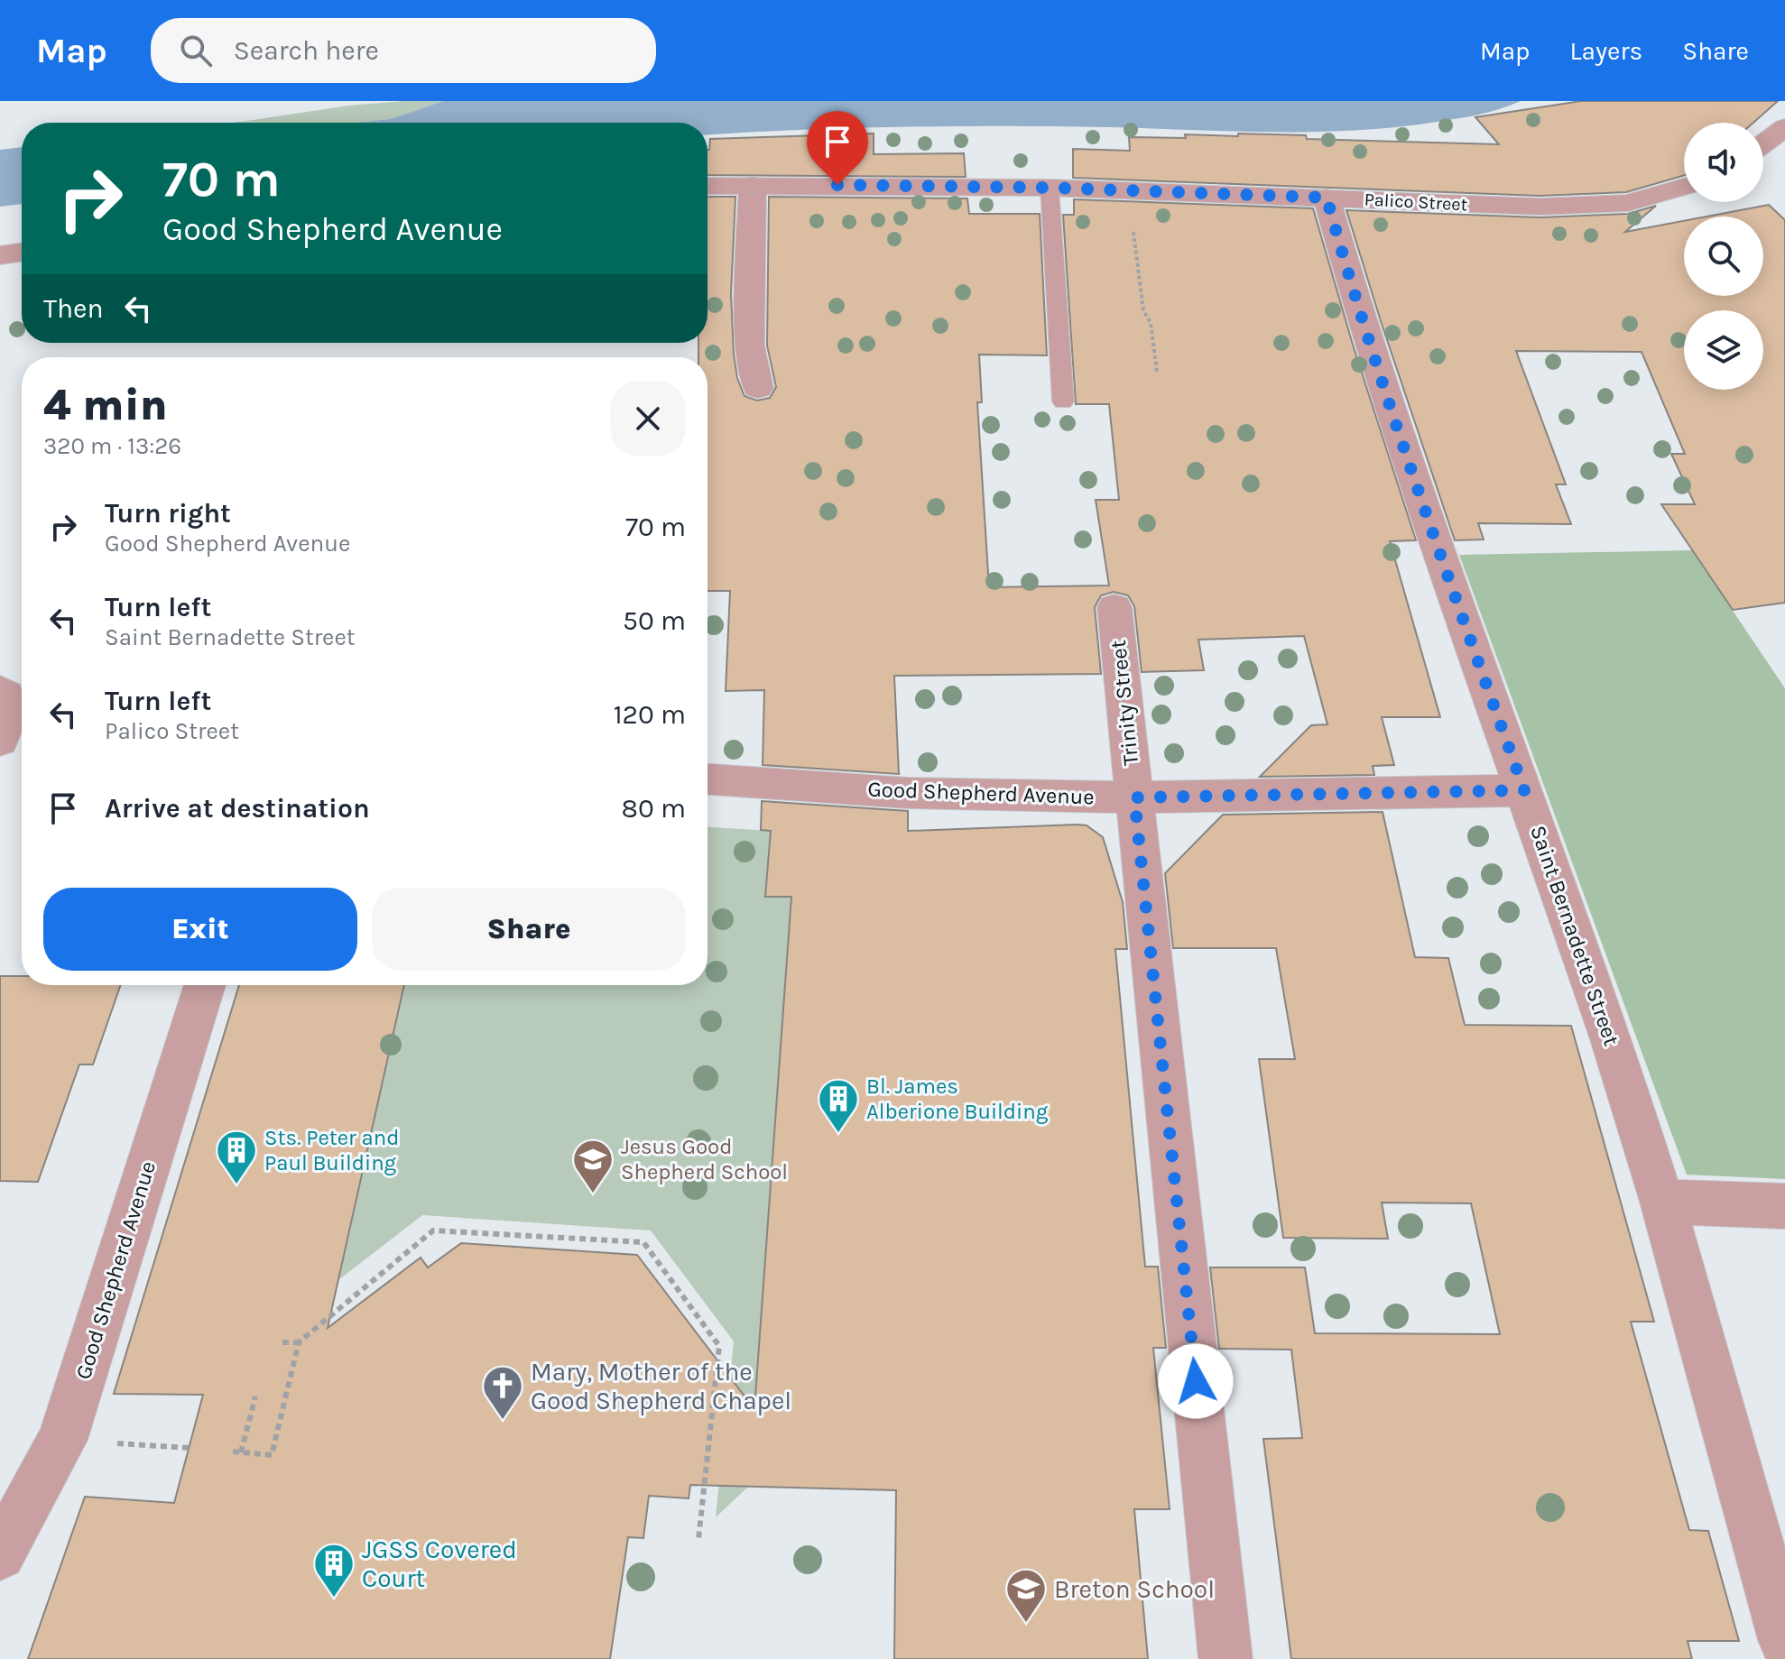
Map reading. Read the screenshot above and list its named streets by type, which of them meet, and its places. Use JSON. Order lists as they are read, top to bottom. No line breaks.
{"streets":{"street":["Palico Street","Trinity Street","Good Shepherd Avenue","Saint Bernadette Street"]},"crossings":[["Palico Street","Saint Bernadette Street"],["Trinity Street","Good Shepherd Avenue"],["Good Shepherd Avenue","Saint Bernadette Street"]],"places":{"building":["Bl. James Alberione Building","Sts. Peter and Paul Building","JGSS Covered Court"],"school or university":["Jesus Good Shepherd School","Breton School"],"church":["Mary, Mother of the Good Shepherd Chapel"]},"page":{"header":"Map","search":"Search here","nav":["Map","Layers","Share"],"turn":["70 m","Good Shepherd Avenue"],"then":"Then","heading":["4 min","320 m · 13:26"],"list":[{"name":"Turn right","note":"Good Shepherd Avenue","value":"70 m"},{"name":"Turn left","note":"Saint Bernadette Street","value":"50 m"},{"name":"Turn left","note":"Palico Street","value":"120 m"},{"name":"Arrive at destination","value":"80 m"}],"buttons":["Exit","Share"]}}
